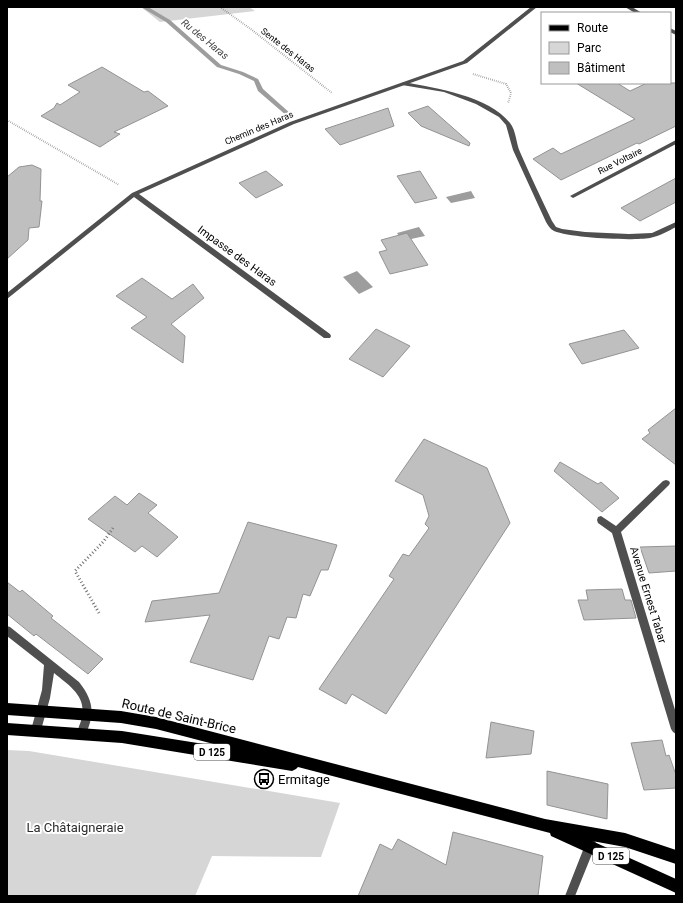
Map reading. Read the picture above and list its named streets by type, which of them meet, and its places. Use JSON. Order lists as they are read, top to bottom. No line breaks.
{"streets":{"main road":["Route de Saint-Brice","D 125"],"street":["Chemin des Haras","Rue Voltaire","Impasse des Haras","Avenue Ernest Tabar"],"path":["Sente des Haras"]},"crossings":[["Sente des Haras","Chemin des Haras"],["Chemin des Haras","Impasse des Haras"]],"water":["Ru des Haras"],"parks":["La Châtaigneraie"],"places":{"bus stop":["Ermitage"]},"legend":["Route","Parc","Bâtiment"]}
